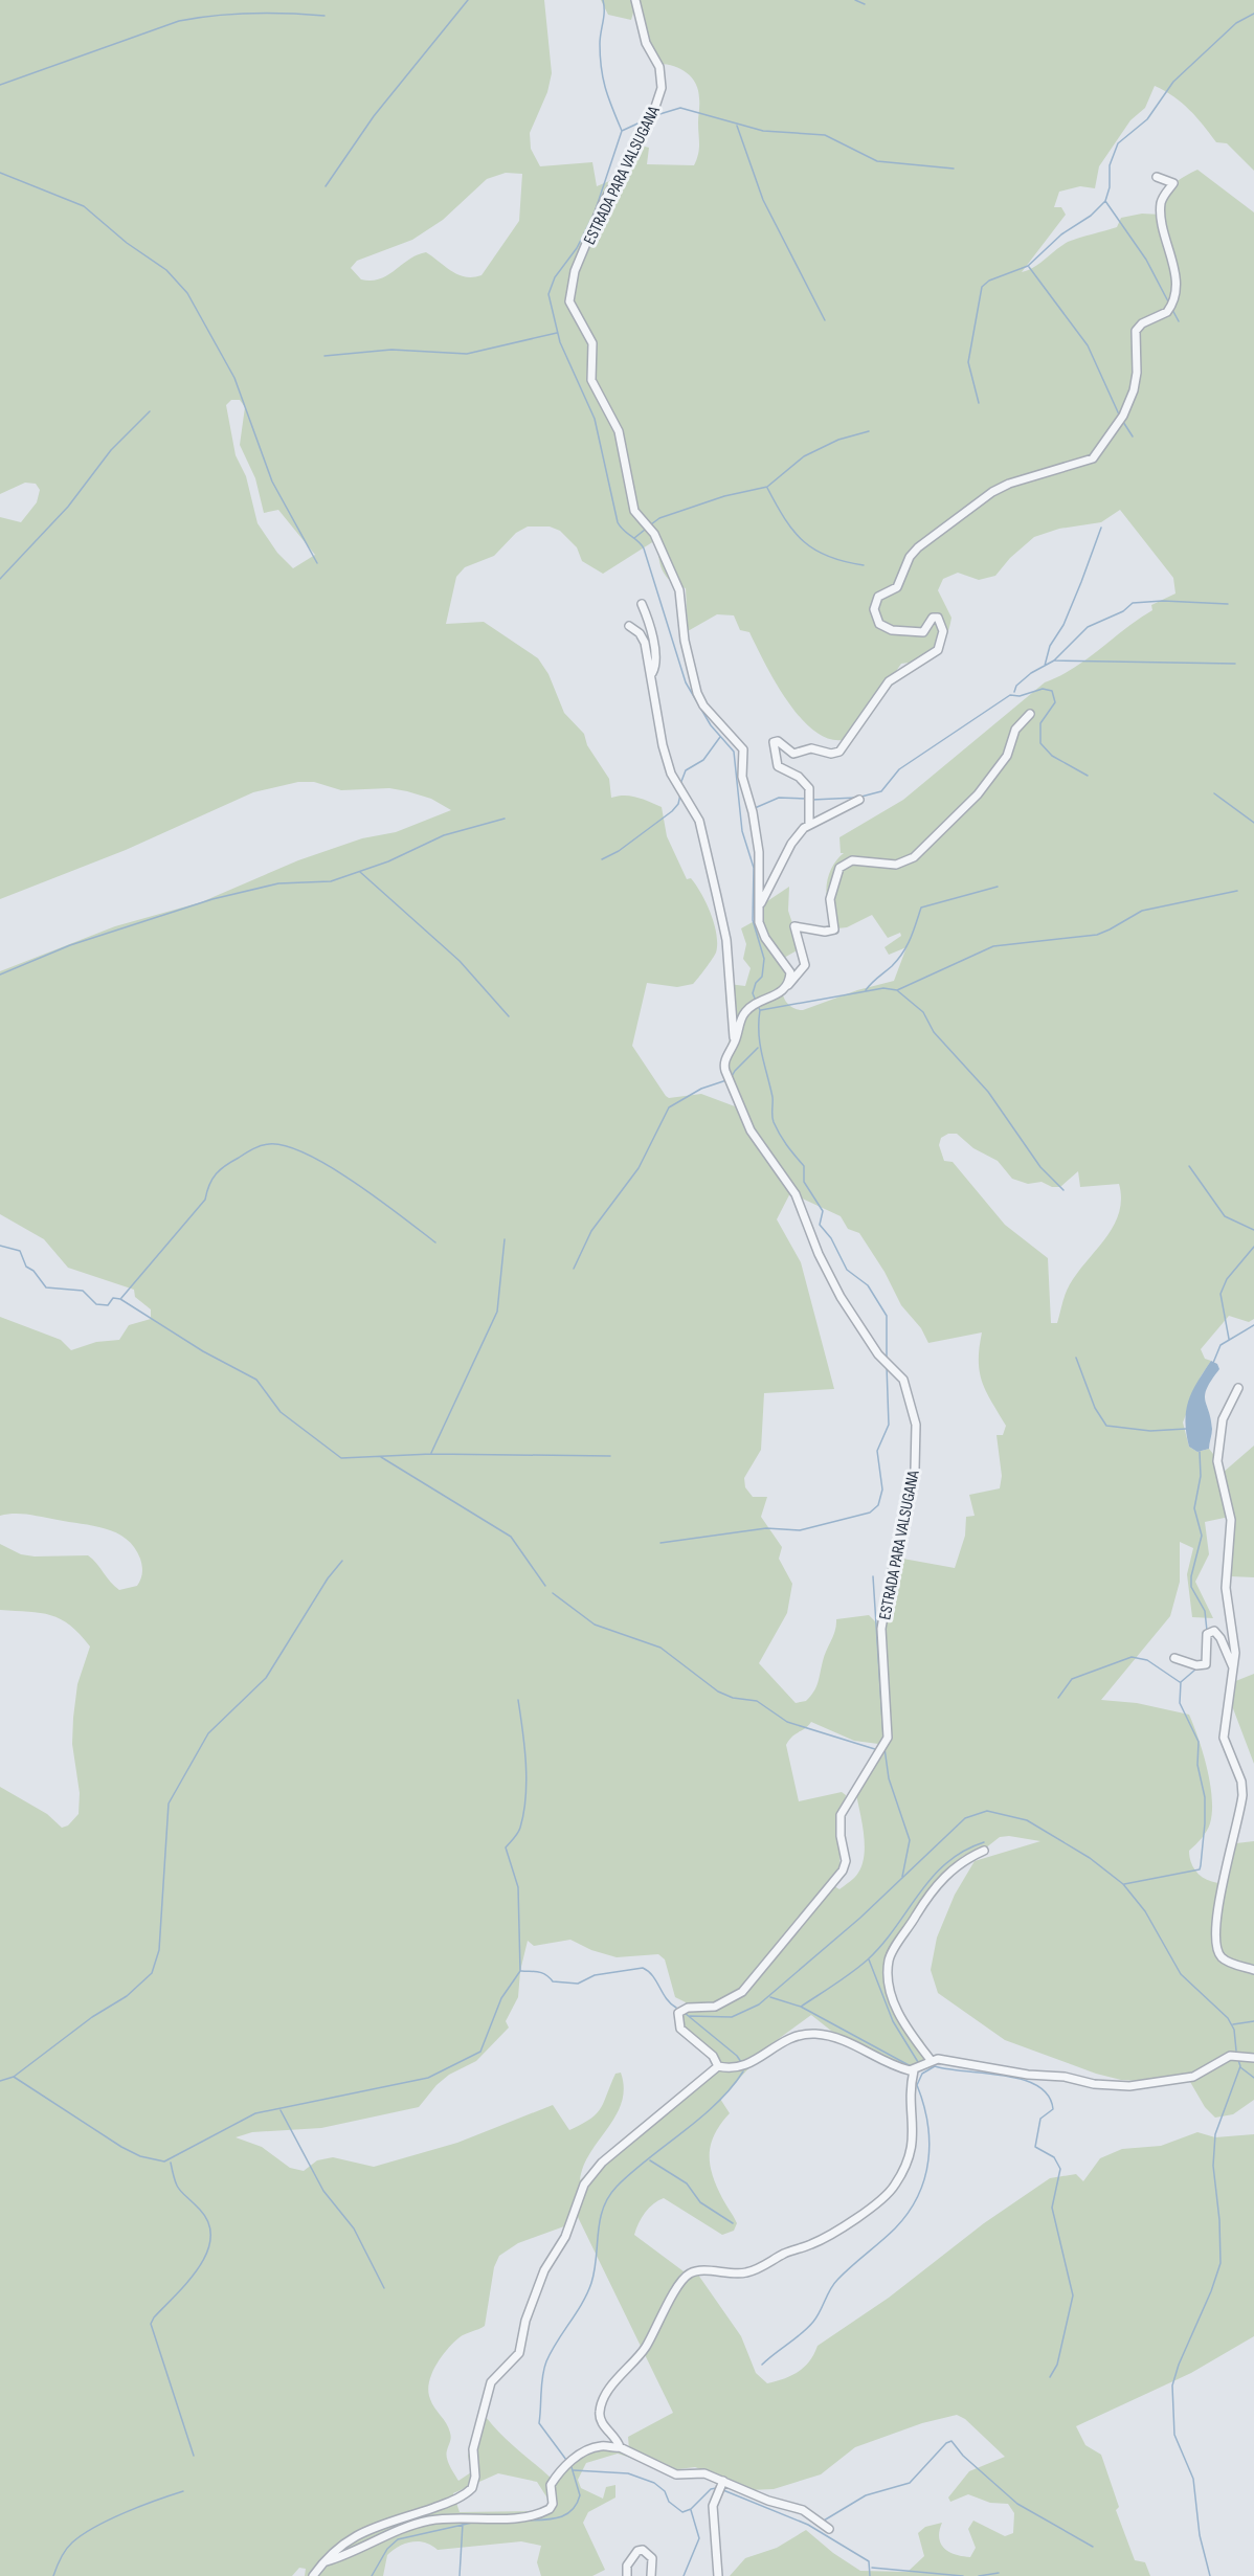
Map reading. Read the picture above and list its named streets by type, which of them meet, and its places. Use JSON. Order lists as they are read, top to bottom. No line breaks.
{"streets":{"street":["ESTRADA PARA VALSUGANA"]}}
